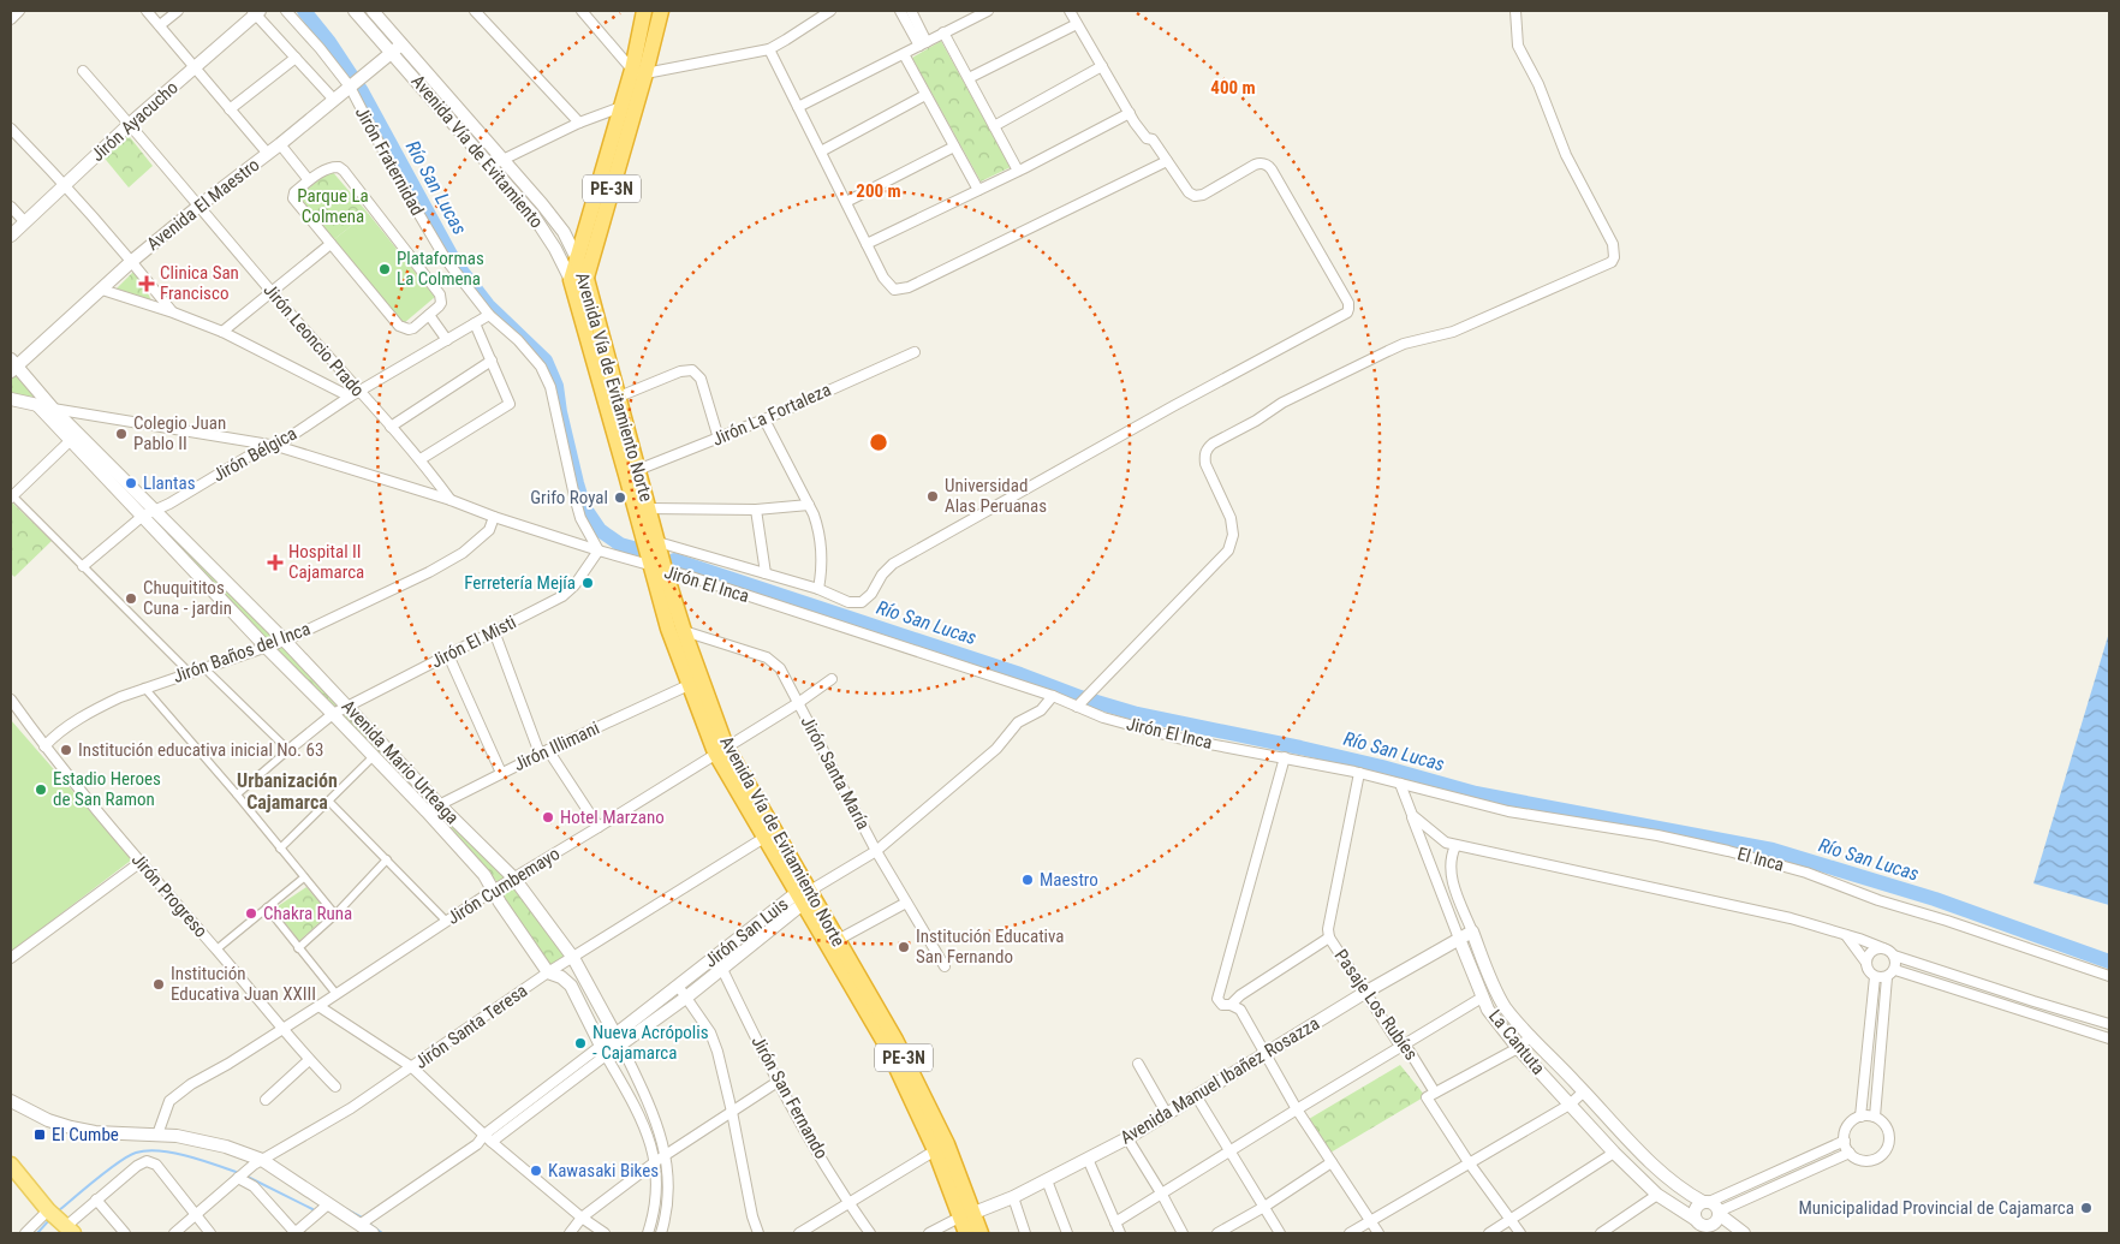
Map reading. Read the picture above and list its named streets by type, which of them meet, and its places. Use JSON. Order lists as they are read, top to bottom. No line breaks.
{"streets":{"highway":["PE-3N","Avenida Vía de Evitamiento Norte"],"street":["Jirón Ayacucho","Avenida Vía de Evitamiento","Jirón Fraternidad","Avenida El Maestro","Jirón Leoncio Prado","Jirón La Fortaleza","Jirón Bélgica","Jirón El Inca","Jirón El Misti","Jirón Baños del Inca","Jirón Illimani","Avenida Mario Urteaga","Jirón Santa María","El Inca","Jirón Cumbemayo","Jirón Progreso","Jirón San Luis","Pasaje Los Rubíes","Jirón Santa Teresa","La Cantuta","Avenida Manuel Ibañez Rosazza","Jirón San Fernando"]},"crossings":[["Jirón Ayacucho","Jirón Leoncio Prado"],["Avenida Vía de Evitamiento","PE-3N"],["Avenida Vía de Evitamiento","Avenida El Maestro"],["Avenida Vía de Evitamiento","Avenida Vía de Evitamiento Norte"],["Jirón Fraternidad","Avenida El Maestro"],["Jirón Fraternidad","Jirón Bélgica"],["Jirón Fraternidad","Jirón El Inca"],["Jirón Fraternidad","Jirón El Misti"],["PE-3N","Avenida Vía de Evitamiento Norte"],["PE-3N","Jirón Illimani"],["PE-3N","Jirón Cumbemayo"],["PE-3N","Jirón San Luis"],["PE-3N","Jirón Santa Teresa"],["PE-3N","Avenida Manuel Ibañez Rosazza"],["Avenida El Maestro","Jirón Leoncio Prado"],["Avenida El Maestro","Avenida Mario Urteaga"],["Jirón Leoncio Prado","Jirón Bélgica"],["Jirón Leoncio Prado","Jirón El Inca"],["Avenida Vía de Evitamiento Norte","Jirón La Fortaleza"],["Avenida Vía de Evitamiento Norte","Jirón El Inca"],["Avenida Vía de Evitamiento Norte","Jirón Illimani"],["Avenida Vía de Evitamiento Norte","Jirón Santa María"],["Avenida Vía de Evitamiento Norte","Jirón Cumbemayo"],["Avenida Vía de Evitamiento Norte","Jirón San Luis"],["Avenida Vía de Evitamiento Norte","Avenida Manuel Ibañez Rosazza"],["Jirón Bélgica","Jirón El Inca"],["Jirón Bélgica","Avenida Mario Urteaga"],["Jirón El Inca","Jirón El Misti"],["Jirón El Inca","Jirón Baños del Inca"],["Jirón El Inca","Avenida Mario Urteaga"],["Jirón El Inca","El Inca"],["Jirón El Inca","Pasaje Los Rubíes"],["Jirón El Inca","La Cantuta"],["Jirón El Misti","Avenida Mario Urteaga"],["Jirón Baños del Inca","Avenida Mario Urteaga"],["Jirón Baños del Inca","Jirón Progreso"],["Jirón Illimani","Avenida Mario Urteaga"],["Avenida Mario Urteaga","Jirón Cumbemayo"],["Avenida Mario Urteaga","Jirón San Luis"],["Avenida Mario Urteaga","Jirón Santa Teresa"],["Jirón Santa María","Jirón Cumbemayo"],["El Inca","La Cantuta"],["Jirón Cumbemayo","Jirón Progreso"],["Jirón San Luis","Jirón San Fernando"],["Pasaje Los Rubíes","Avenida Manuel Ibañez Rosazza"],["La Cantuta","Avenida Manuel Ibañez Rosazza"]],"districts":["Urbanización Cajamarca"],"water":["Río San Lucas"],"parks":["Parque La Colmena"],"places":{"other":["Plataformas La Colmena","Colegio Juan Pablo II","Llantas","Universidad Alas Peruanas","Grifo Royal","Ferretería Mejía","Chuquititos Cuna - jardin","Institución educativa inicial No. 63","Estadio Heroes de San Ramon","Hotel Marzano","Maestro","Chakra Runa","Institución Educativa San Fernando","Institución Educativa Juan XXIII","Nueva Acrópolis - Cajamarca","Kawasaki Bikes","Municipalidad Provincial de Cajamarca"],"health":["Clinica San Francisco","Hospital II Cajamarca"],"transit":["El Cumbe"]},"rings":["400 m","200 m"]}
